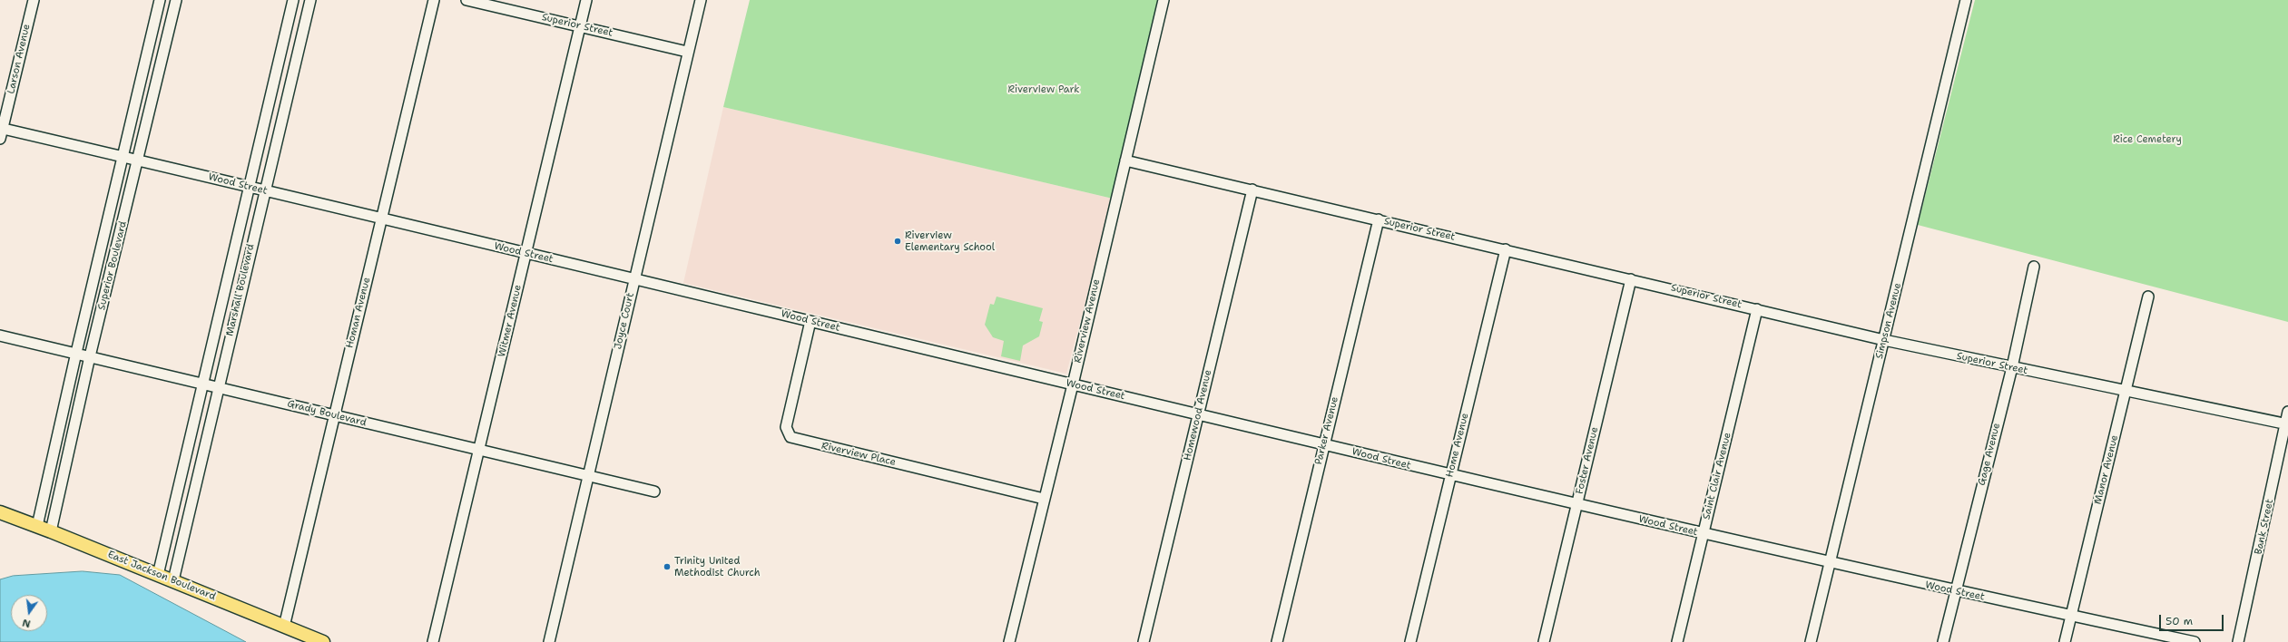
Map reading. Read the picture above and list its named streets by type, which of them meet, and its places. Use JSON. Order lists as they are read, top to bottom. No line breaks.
{"streets":{"main road":["East Jackson Boulevard"],"street":["Superior Street","Larson Avenue","Wood Street","Superior Boulevard","Marshall Boulevard","Homan Avenue","Witmer Avenue","Joyce Court","Riverview Avenue","Simpson Avenue","Grady Boulevard","Homewood Avenue","Parker Avenue","Home Avenue","Riverview Place","Gage Avenue","Foster Avenue","Manor Avenue","Saint Clair Avenue","Bank Street"]},"crossings":[["Superior Street","Witmer Avenue"],["Superior Street","Joyce Court"],["Superior Street","Riverview Avenue"],["Superior Street","Simpson Avenue"],["Superior Street","Homewood Avenue"],["Superior Street","Parker Avenue"],["Superior Street","Home Avenue"],["Superior Street","Gage Avenue"],["Superior Street","Foster Avenue"],["Superior Street","Manor Avenue"],["Superior Street","Saint Clair Avenue"],["Superior Street","Bank Street"],["Larson Avenue","Wood Street"],["Wood Street","Superior Boulevard"],["Wood Street","Marshall Boulevard"],["Wood Street","Homan Avenue"],["Wood Street","Witmer Avenue"],["Wood Street","Joyce Court"],["Wood Street","Riverview Avenue"],["Wood Street","Simpson Avenue"],["Wood Street","Homewood Avenue"],["Wood Street","Parker Avenue"],["Wood Street","Home Avenue"],["Wood Street","Riverview Place"],["Wood Street","Gage Avenue"],["Wood Street","Foster Avenue"],["Wood Street","Manor Avenue"],["Wood Street","Saint Clair Avenue"],["Superior Boulevard","Grady Boulevard"],["Superior Boulevard","East Jackson Boulevard"],["Marshall Boulevard","Grady Boulevard"],["Marshall Boulevard","East Jackson Boulevard"],["Homan Avenue","Grady Boulevard"],["Homan Avenue","East Jackson Boulevard"],["Witmer Avenue","Grady Boulevard"],["Joyce Court","Grady Boulevard"],["Riverview Avenue","Riverview Place"]],"parks":["Riverview Park","Rice Cemetery"],"places":["Riverview Elementary School","Trinity United Methodist Church"],"scale_bar":"50 m","north":"bottom"}
